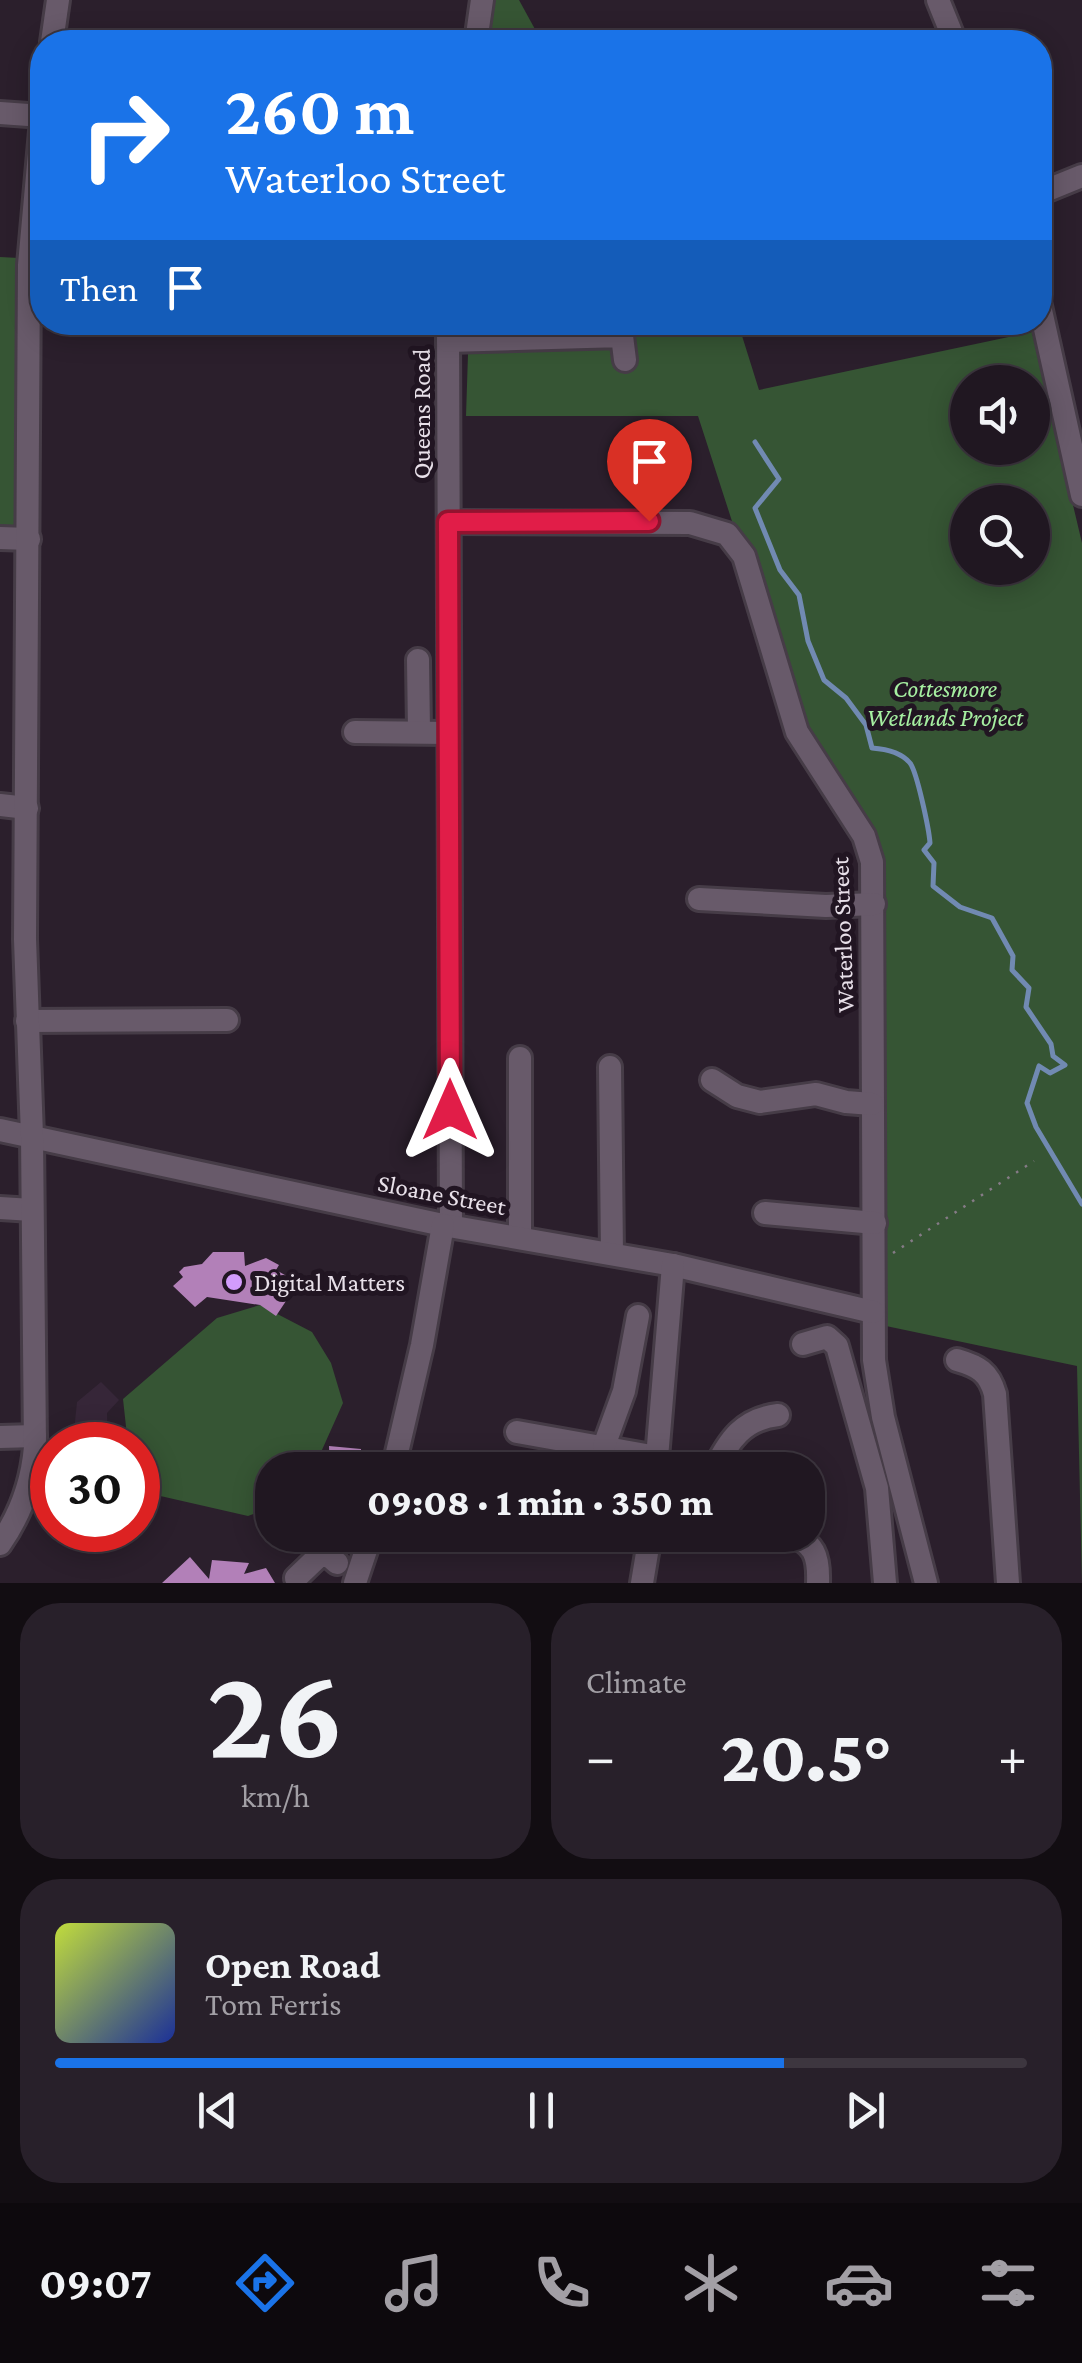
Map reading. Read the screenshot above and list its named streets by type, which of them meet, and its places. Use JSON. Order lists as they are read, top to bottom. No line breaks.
{"streets":{"street":["Queens Road","Waterloo Street","Sloane Street"]},"crossings":[["Queens Road","Waterloo Street"],["Queens Road","Sloane Street"],["Waterloo Street","Sloane Street"]],"parks":["Cottesmore Wetlands Project"],"places":["Digital Matters"],"page":{"turn":["260 m","Waterloo Street"],"then":"Then","limit":"30","trip":"09:08 · 1 min · 350 m","tile":[["26","km/h"],"Climate"],"heat":["−","20.5°","+"],"song":["Open Road","Tom Ferris"],"tabs":"09:07"}}
